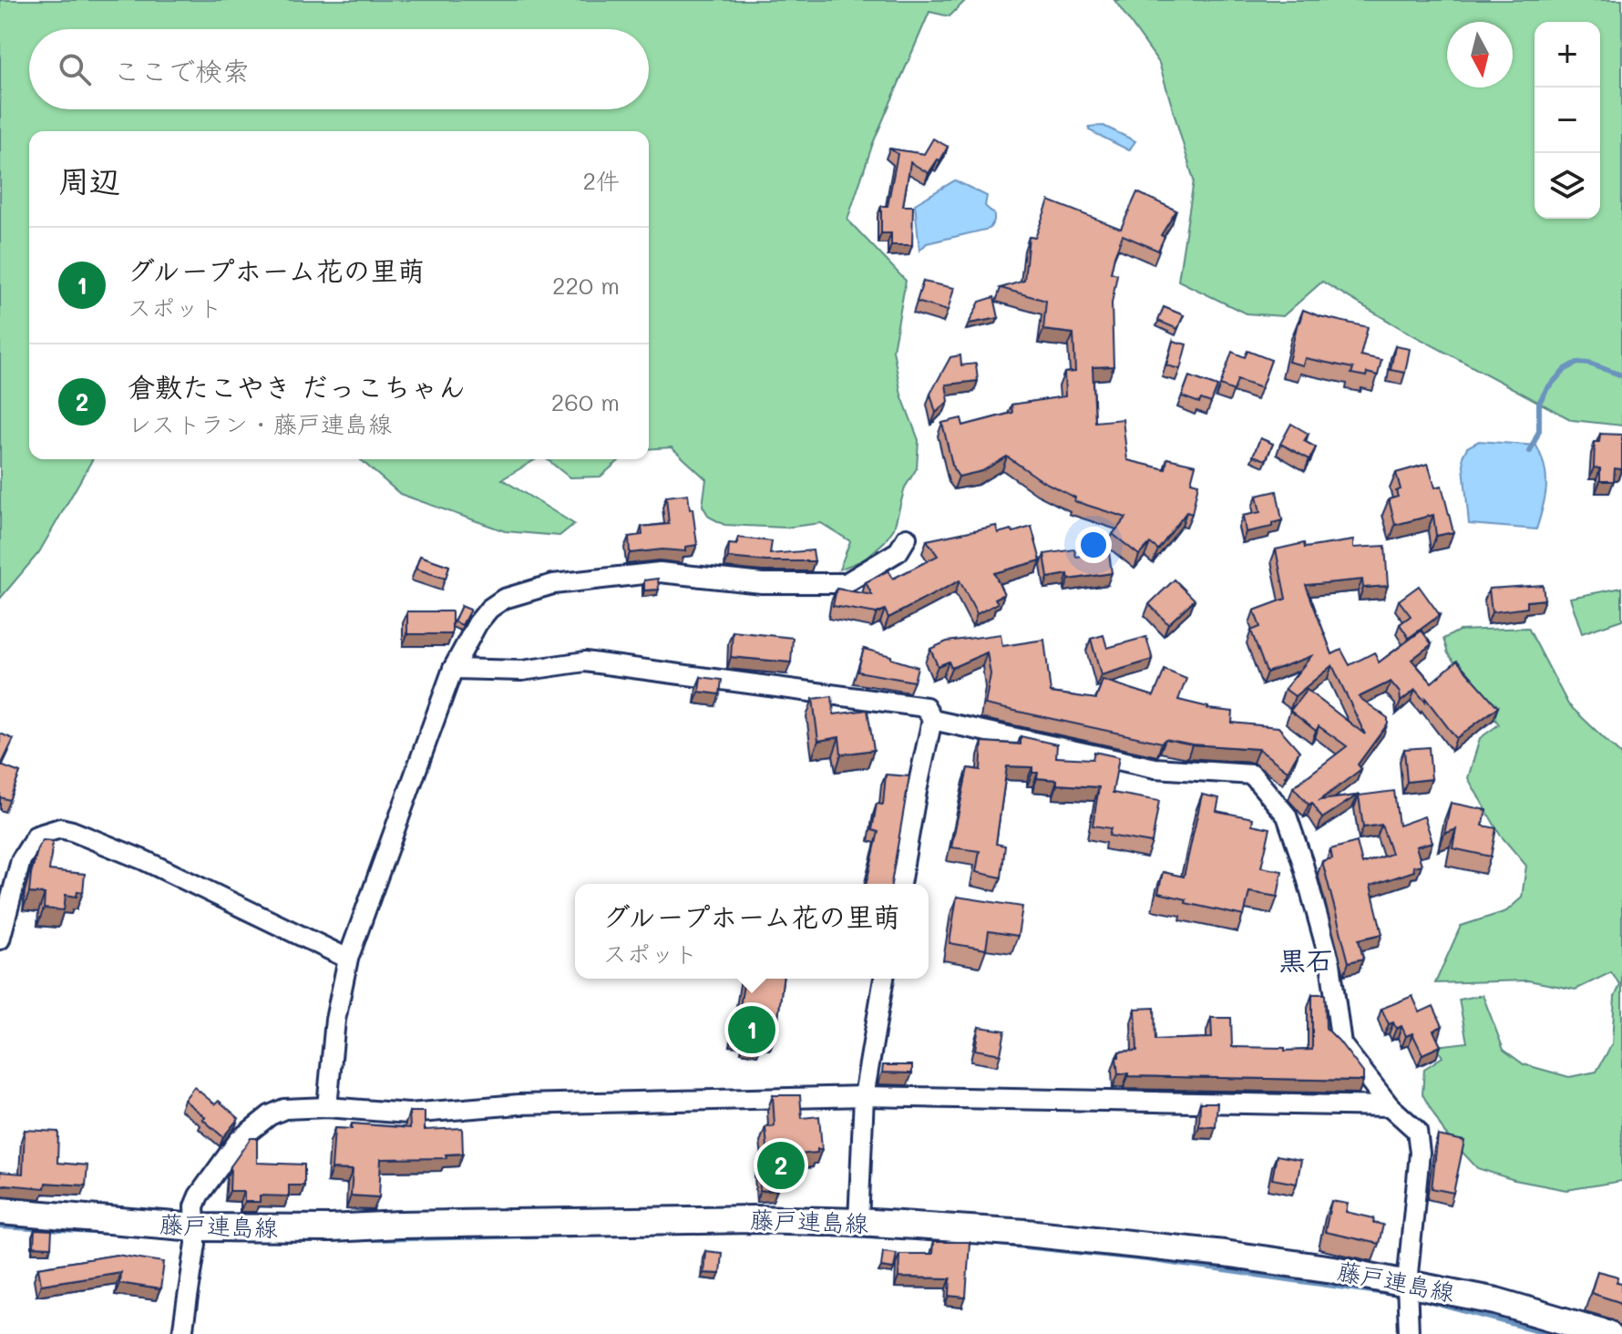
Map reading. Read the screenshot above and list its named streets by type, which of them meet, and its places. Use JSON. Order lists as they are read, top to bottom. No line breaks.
{"streets":{"main road":["藤戸連島線"]},"districts":["黒石"],"north":"bottom","page":{"map_buttons":["+","−"],"search":"ここで検索","heading":["周辺","2件"],"list":[{"mark":"1","name":"グループホーム花の里萌","note":"スポット","value":"220 m"},{"mark":"2","name":"倉敷たこやき だっこちゃん","note":"レストラン · 藤戸連島線","value":"260 m"}],"popup":["グループホーム花の里萌","スポット"],"pins":["1","2"]}}
